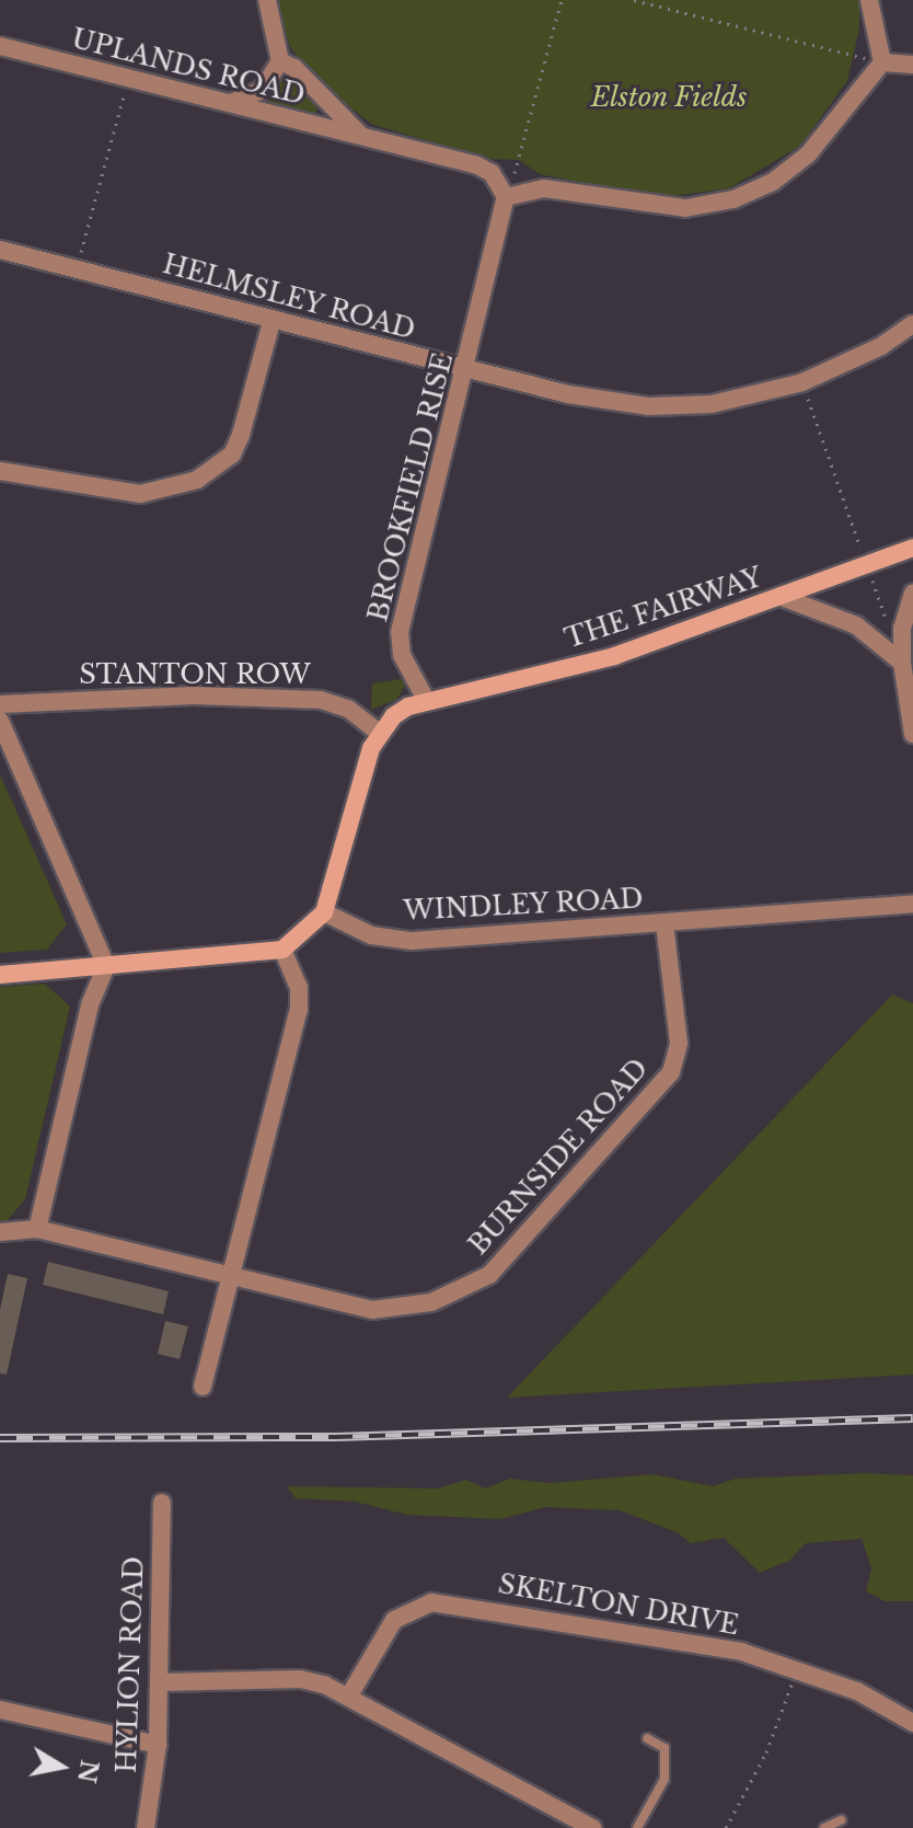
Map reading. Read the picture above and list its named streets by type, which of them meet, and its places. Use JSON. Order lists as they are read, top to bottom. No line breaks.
{"streets":{"street":["UPLANDS ROAD","HELMSLEY ROAD","BROOKFIELD RISE","THE FAIRWAY","STANTON ROW","WINDLEY ROAD","BURNSIDE ROAD","SKELTON DRIVE","HYLION ROAD"]},"crossings":[["HELMSLEY ROAD","BROOKFIELD RISE"],["BROOKFIELD RISE","THE FAIRWAY"],["WINDLEY ROAD","BURNSIDE ROAD"]],"parks":["Elston Fields"],"north":"right"}
